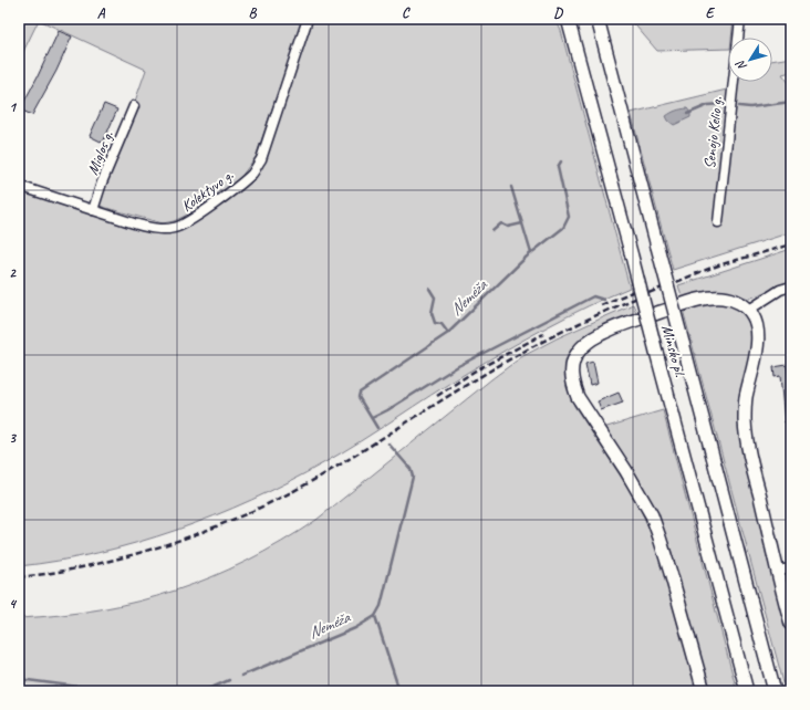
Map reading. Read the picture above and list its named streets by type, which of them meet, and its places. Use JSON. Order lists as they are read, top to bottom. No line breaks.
{"streets":{"highway":["Minsko pl."],"street":["Senojo Kelio g.","Miglos g.","Kolektyvo g."]},"crossings":[["Miglos g.","Kolektyvo g."]],"water":["Nemėža"],"north":"bottom left","grid":{"columns":["A","B","C","D","E"],"rows":["1","2","3","4"]}}
